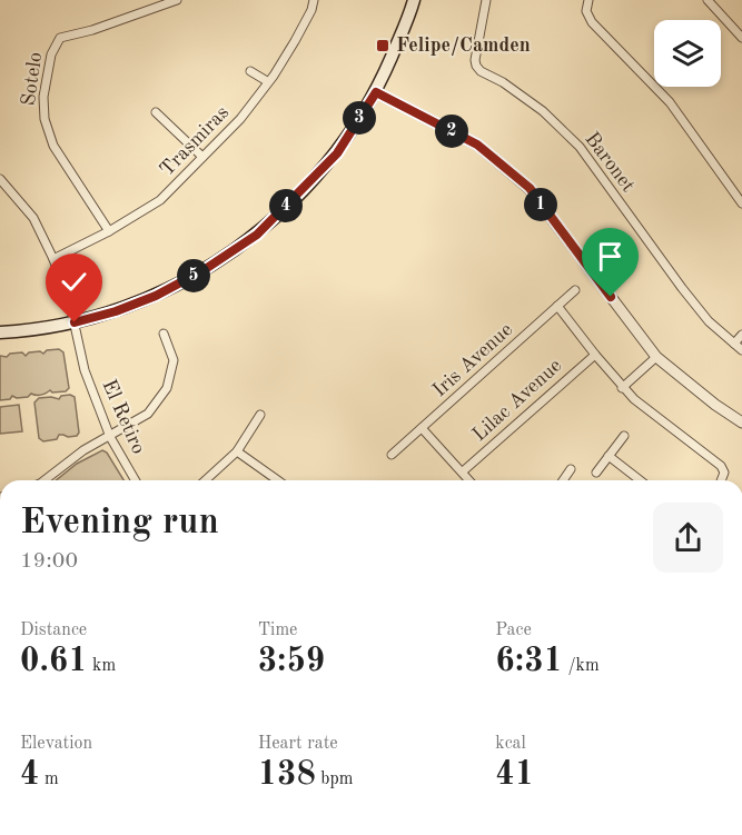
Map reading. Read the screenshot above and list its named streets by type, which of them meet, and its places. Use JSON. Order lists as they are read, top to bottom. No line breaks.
{"streets":{"street":["Sotelo","Trasmiras","Baronet","Iris Avenue","Lilac Avenue","El Retiro"]},"crossings":[["Sotelo","Trasmiras"],["Trasmiras","El Retiro"]],"places":{"transit":["Felipe/Camden"]},"page":{"pins":["3","2","1","4","5"],"heading":["Evening run","19:00"],"stats":[["Distance","0.61 km"],["Time","3:59"],["Pace","6:31 /km"],["Elevation","4 m"],["Heart rate","138 bpm"],["kcal","41"]]}}
